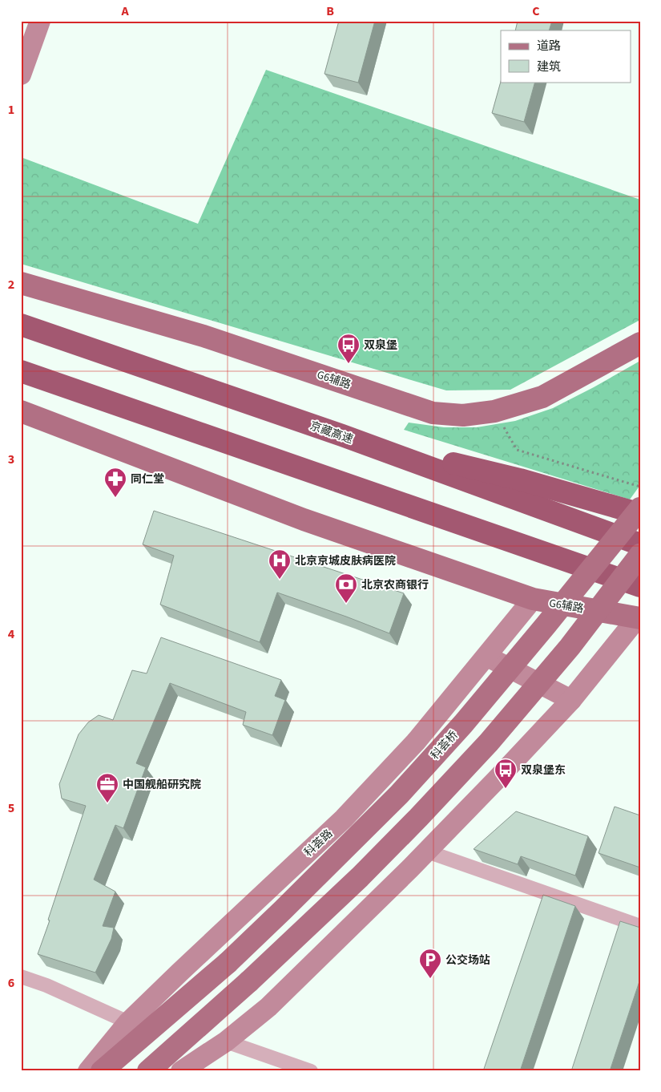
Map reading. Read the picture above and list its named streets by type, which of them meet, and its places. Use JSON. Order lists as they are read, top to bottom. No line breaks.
{"streets":{"highway":["京藏高速"],"main road":["G6辅路","科荟桥"],"street":["科荟路"]},"crossings":[["G6辅路","科荟路"]],"places":{"bus stop":["双泉堡","双泉堡东"],"pharmacy":["同仁堂"],"hospital":["北京京城皮肤病医院"],"bank":["北京农商银行"],"office":["中国舰船研究院"],"parking":["公交场站"]},"legend":["道路","建筑"],"grid":{"columns":["A","B","C"],"rows":["1","2","3","4","5","6"]}}
